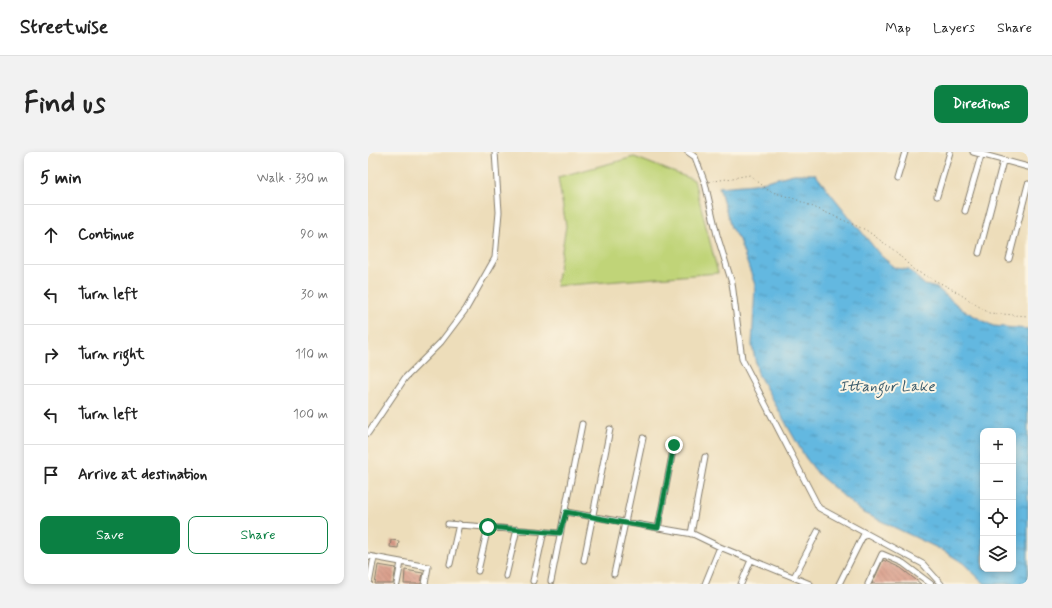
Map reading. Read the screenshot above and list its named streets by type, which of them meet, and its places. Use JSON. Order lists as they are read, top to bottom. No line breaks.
{"water":["Ittangur Lake"],"page":{"header":"Streetwise","nav":["Map","Layers","Share"],"buttons":["Directions",["Save","Share"]],"title":"Find us","heading":["5 min","Walk · 330 m"],"list":[["Continue","90 m"],["Turn left","30 m"],["Turn right","110 m"],["Turn left","100 m"],"Arrive at destination"],"map_buttons":["+","−"]}}
